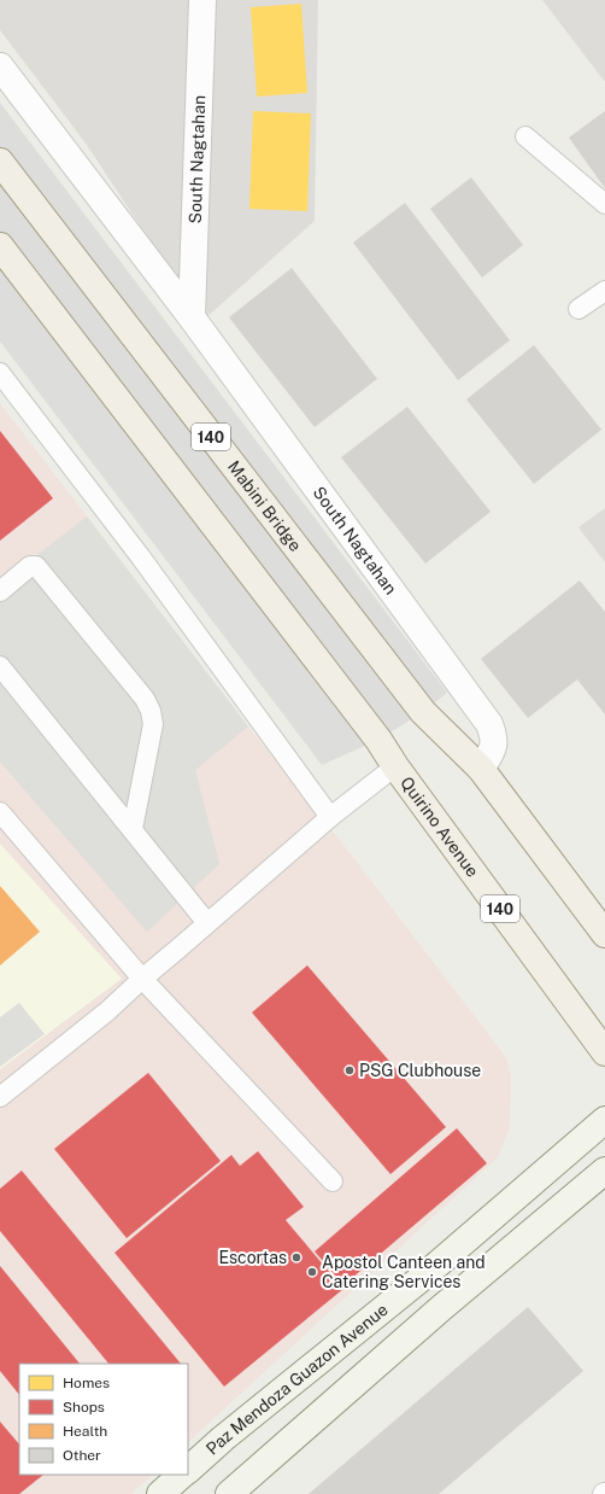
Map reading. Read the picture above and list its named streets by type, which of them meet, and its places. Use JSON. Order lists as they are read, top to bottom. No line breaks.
{"streets":{"main road":["140","Mabini Bridge","Quirino Avenue","Paz Mendoza Guazon Avenue"],"street":["South Nagtahan"]},"crossings":[["South Nagtahan","140"],["South Nagtahan","Mabini Bridge"],["140","Mabini Bridge"]],"places":["PSG Clubhouse","Escortas","Apostol Canteen and Catering Services"],"legend":["Homes","Shops","Health","Other"]}
